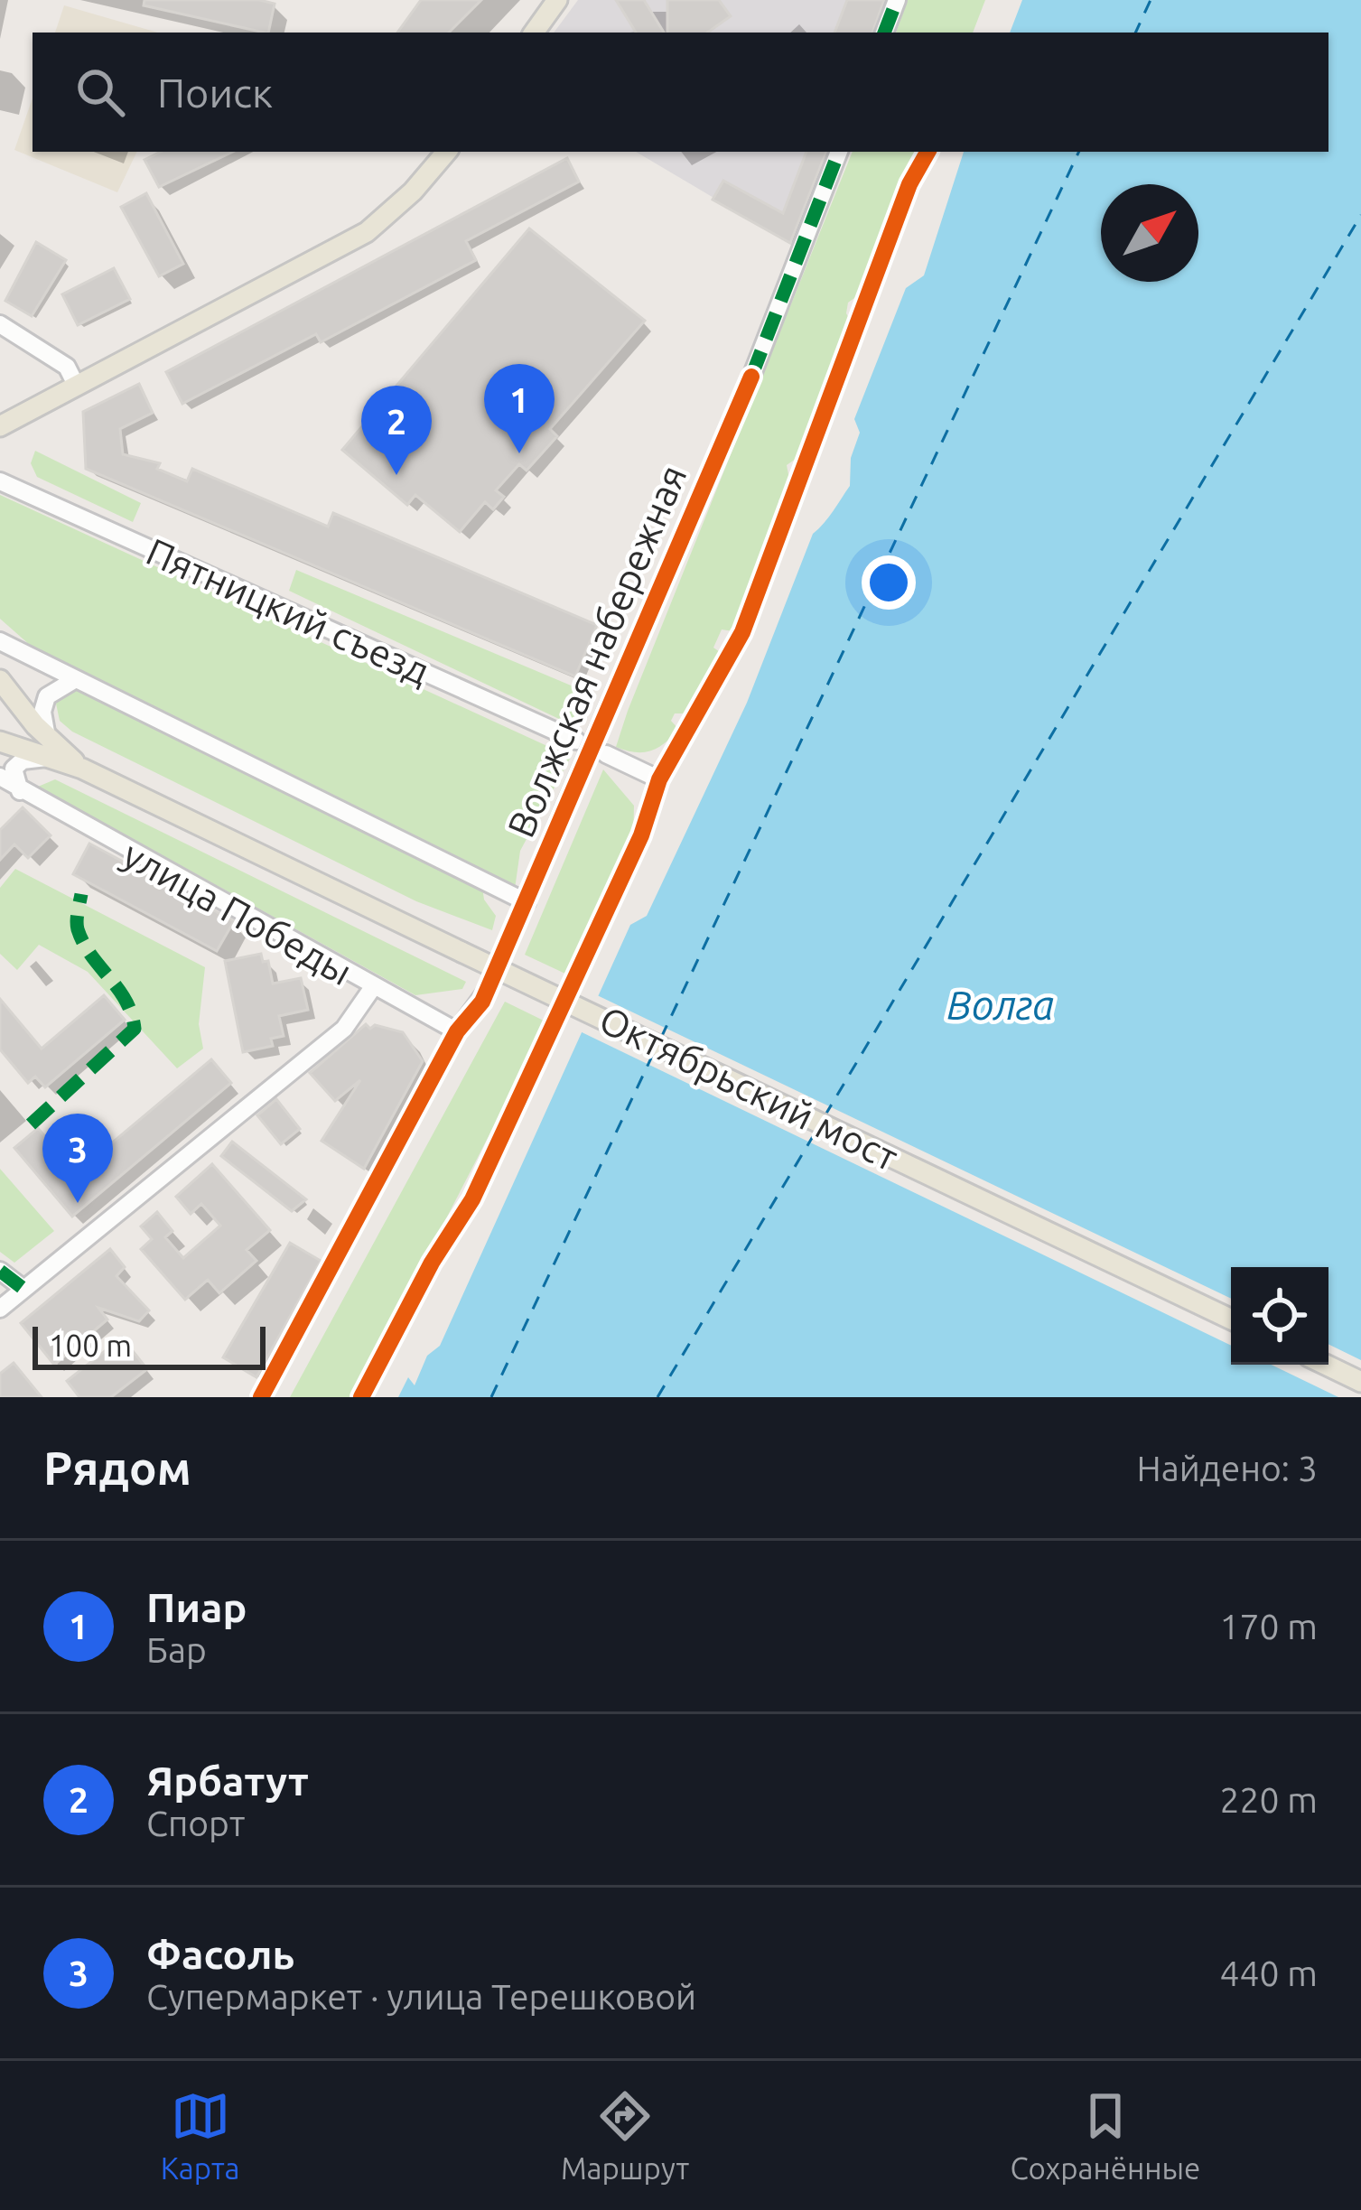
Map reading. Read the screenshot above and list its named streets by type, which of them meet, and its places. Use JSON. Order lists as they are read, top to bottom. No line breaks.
{"streets":{"main road":["Октябрьский мост"],"street":["Пятницкий съезд","Волжская набережная","улица Победы"]},"water":["Волга"],"scale_bar":"100 m","north":"top right","page":{"search":"Поиск","pins":["1","2","3"],"scale":"100 m","heading":["Рядом","Найдено: 3"],"list":[{"mark":"1","name":"Пиар","note":"Бар","value":"170 m"},{"mark":"2","name":"Ярбатут","note":"Спорт","value":"220 m"},{"mark":"3","name":"Фасоль","note":"Супермаркет · улица Терешковой","value":"440 m"}],"nav":["Карта","Маршрут","Сохранённые"]}}
